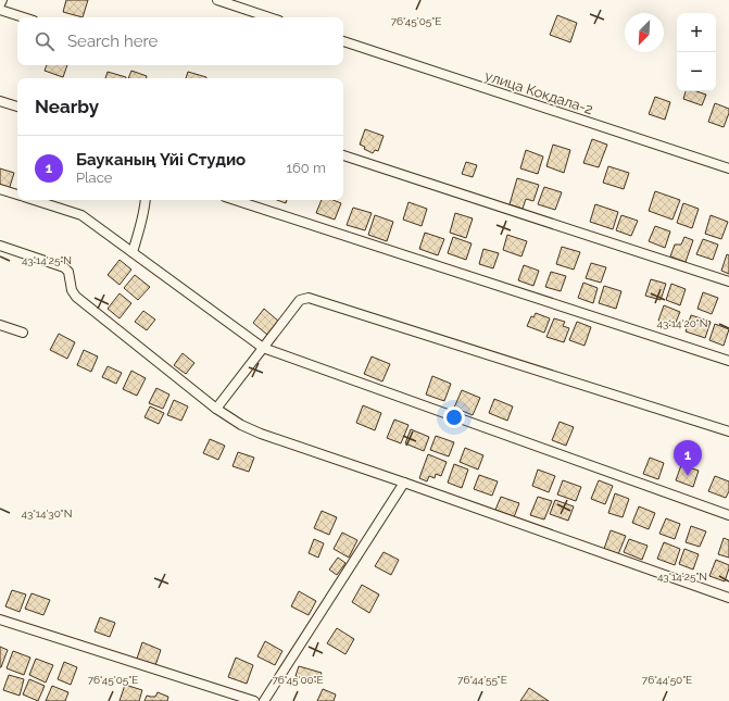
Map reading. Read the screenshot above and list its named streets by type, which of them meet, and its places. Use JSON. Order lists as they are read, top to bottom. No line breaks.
{"streets":{"street":["улица Кокдала-2"]},"north":"bottom left","page":{"map_buttons":["+","−"],"search":"Search here","heading":"Nearby","list":[{"mark":"1","name":"Бауканың Үйі Студио","note":"Place","value":"160 m"}],"pins":"1"},"coordinates":["76°45'05\"E","43°14'25\"N","43°14'20\"N","43°14'30\"N","76°45'00\"E","76°44'55\"E","76°44'50\"E"]}
